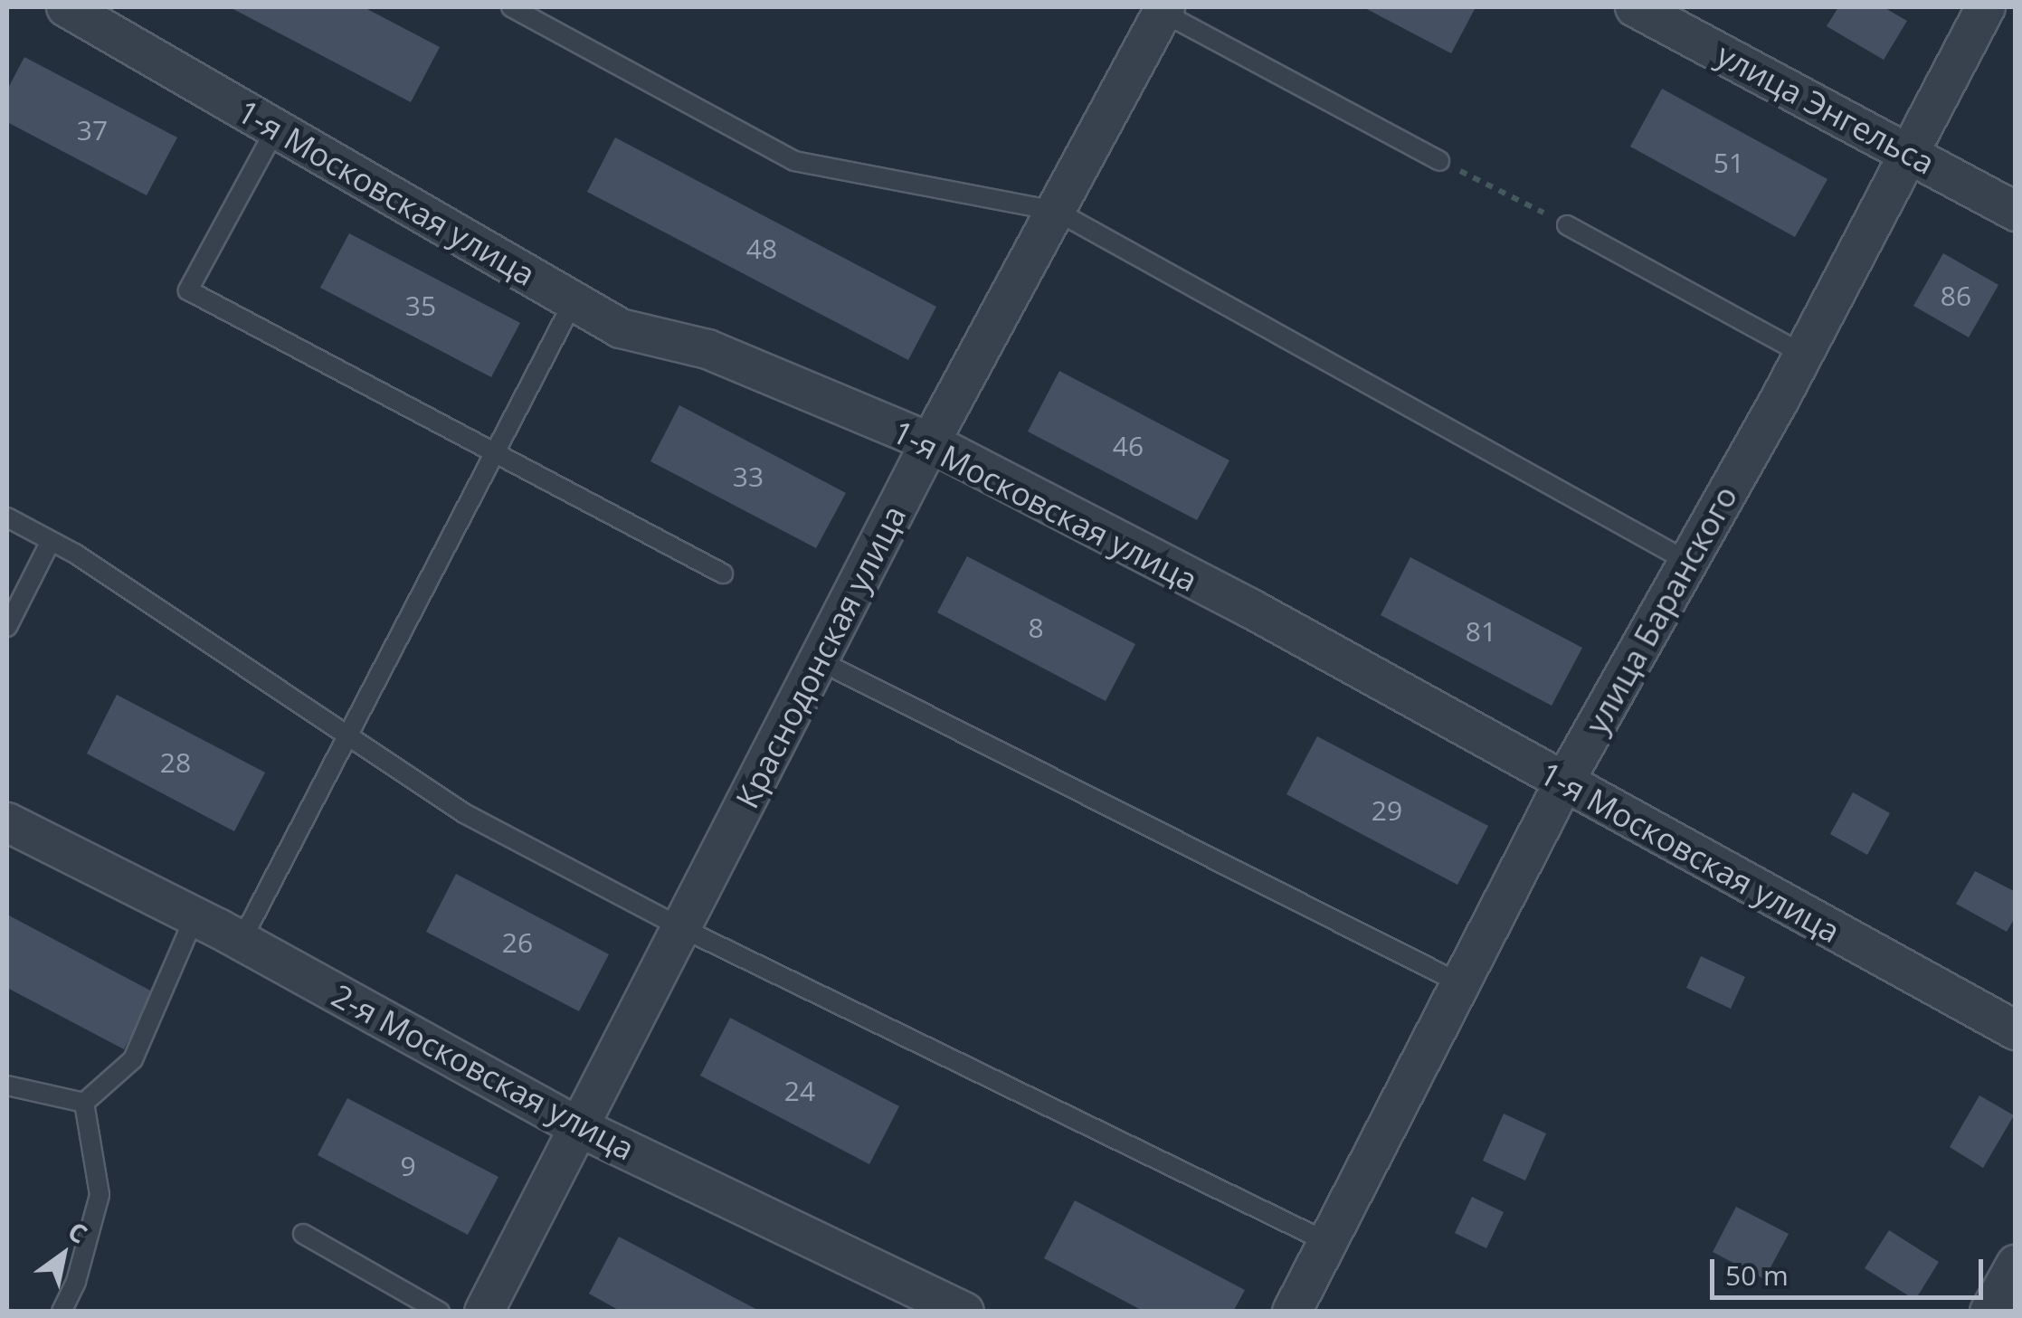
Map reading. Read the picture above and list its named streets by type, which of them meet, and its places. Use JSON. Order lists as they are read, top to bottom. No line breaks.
{"streets":{"street":["улица Энгельса","1-я Московская улица","улица Баранского","Краснодонская улица","2-я Московская улица"]},"crossings":[["улица Энгельса","улица Баранского"],["1-я Московская улица","улица Баранского"],["1-я Московская улица","Краснодонская улица"],["Краснодонская улица","2-я Московская улица"]],"house_numbers":["37","51","48","86","35","46","33","8","81","28","29","26","24","9"],"scale_bar":"50 m","north":"top right"}
